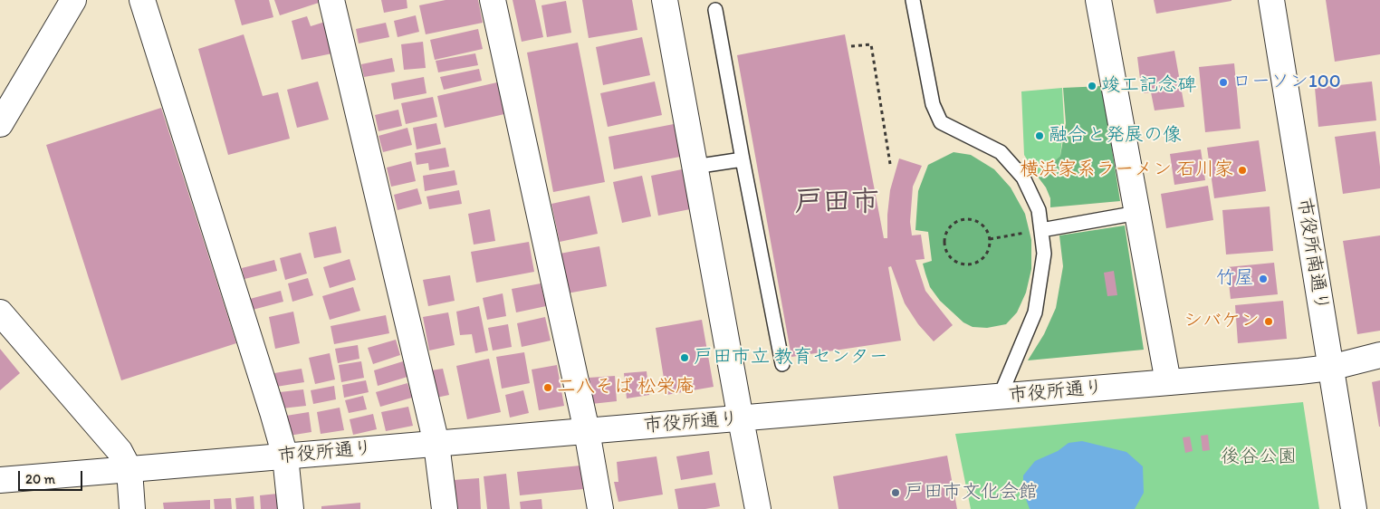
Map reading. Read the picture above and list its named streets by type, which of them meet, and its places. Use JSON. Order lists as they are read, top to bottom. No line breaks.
{"streets":{"street":["市役所南通り","市役所通り"]},"crossings":[["市役所南通り","市役所通り"]],"districts":["戸田市"],"parks":["後谷公園"],"places":["ローソン100","竣工記念碑","融合と発展の像","横浜家系ラーメン 石川家","竹屋","シバケン","戸田市立 教育センター","二八そば 松栄庵","戸田市文化会館"],"scale_bar":"20 m"}
